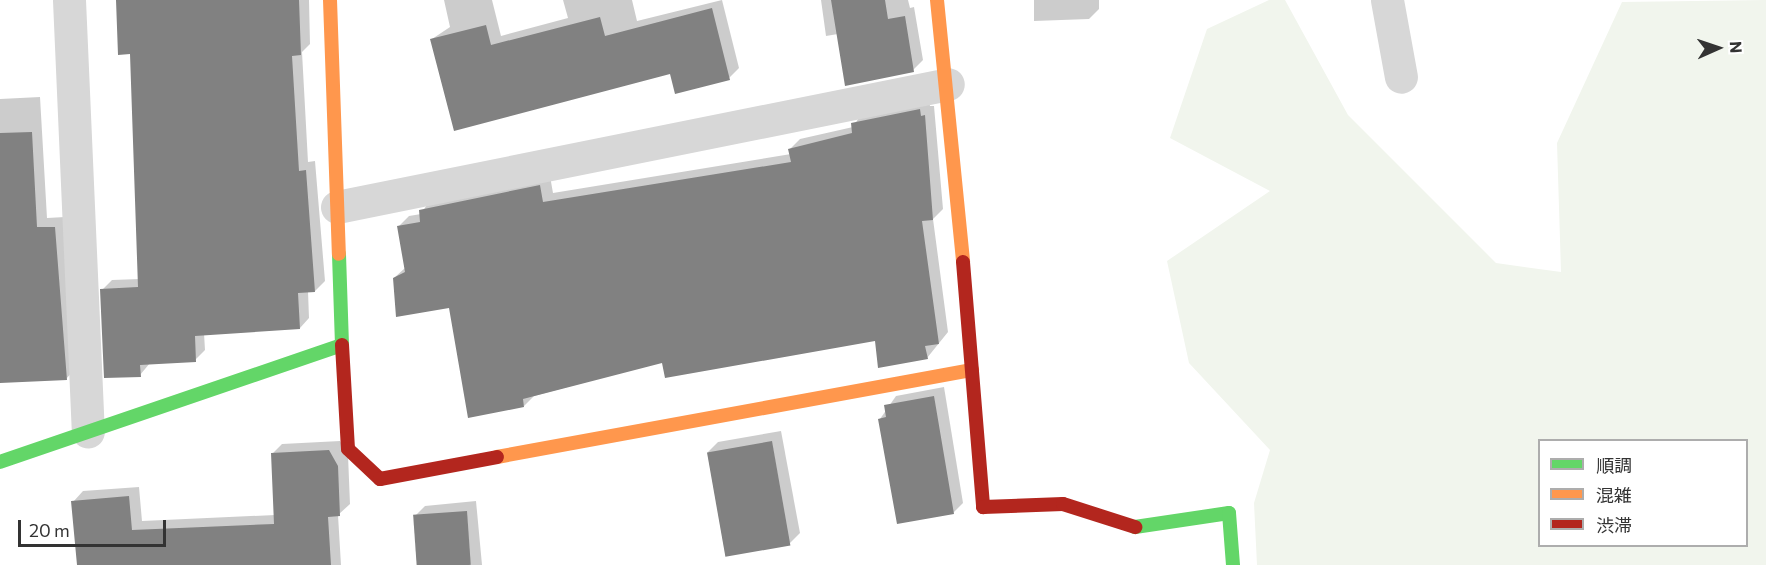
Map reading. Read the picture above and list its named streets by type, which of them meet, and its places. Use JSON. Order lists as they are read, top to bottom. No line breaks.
{"legend":["順調","混雑","渋滞"],"scale_bar":"20 m","north":"right"}
